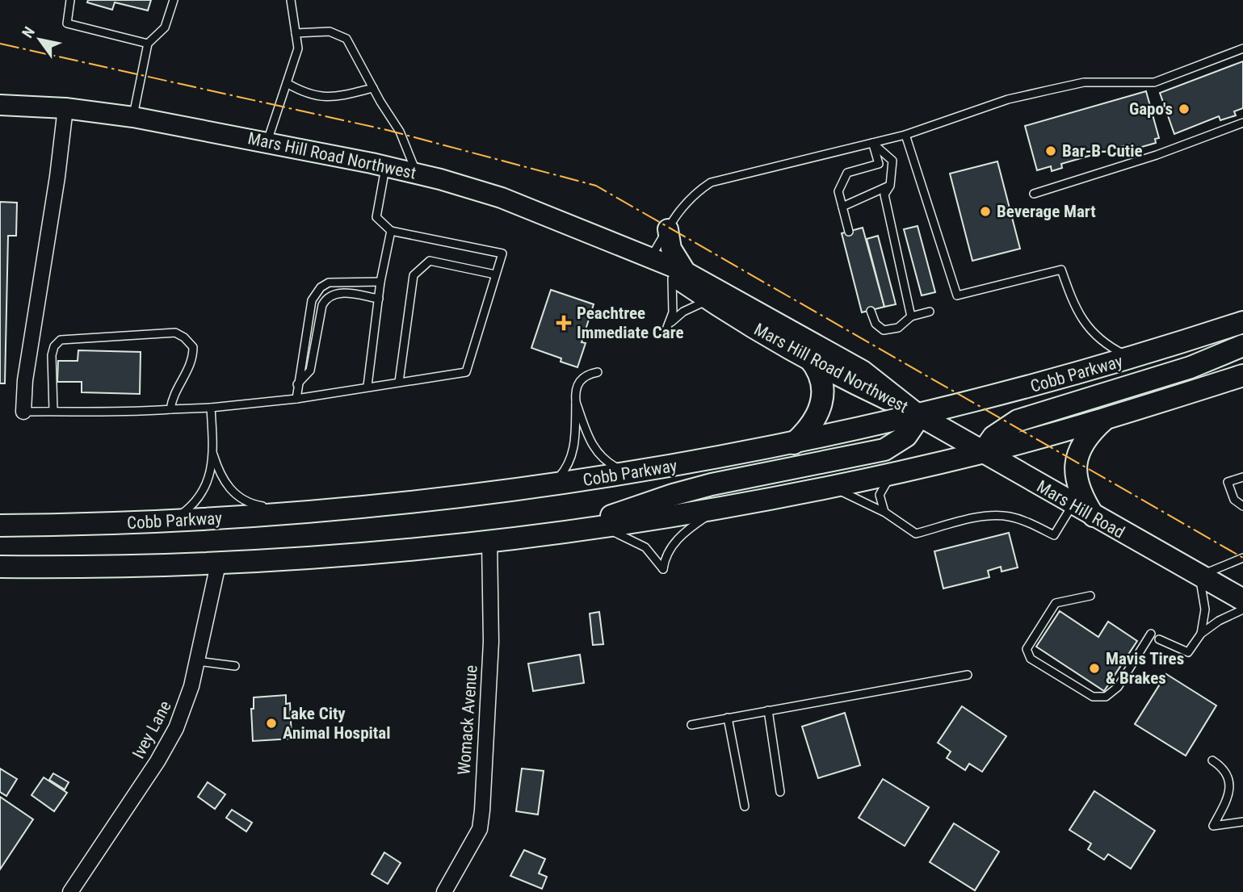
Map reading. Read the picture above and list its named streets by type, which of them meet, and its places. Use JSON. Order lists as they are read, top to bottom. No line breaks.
{"streets":{"main road":["Cobb Parkway","Mars Hill Road"],"street":["Mars Hill Road Northwest","Womack Avenue","Ivey Lane"]},"crossings":[["Mars Hill Road Northwest","Cobb Parkway"],["Mars Hill Road Northwest","Mars Hill Road"],["Cobb Parkway","Mars Hill Road"]],"places":{"other":["Gapo's","Bar-B-Cutie","Beverage Mart","Mavis Tires & Brakes","Lake City Animal Hospital"],"health":["Peachtree Immediate Care"]},"north":"top left"}
